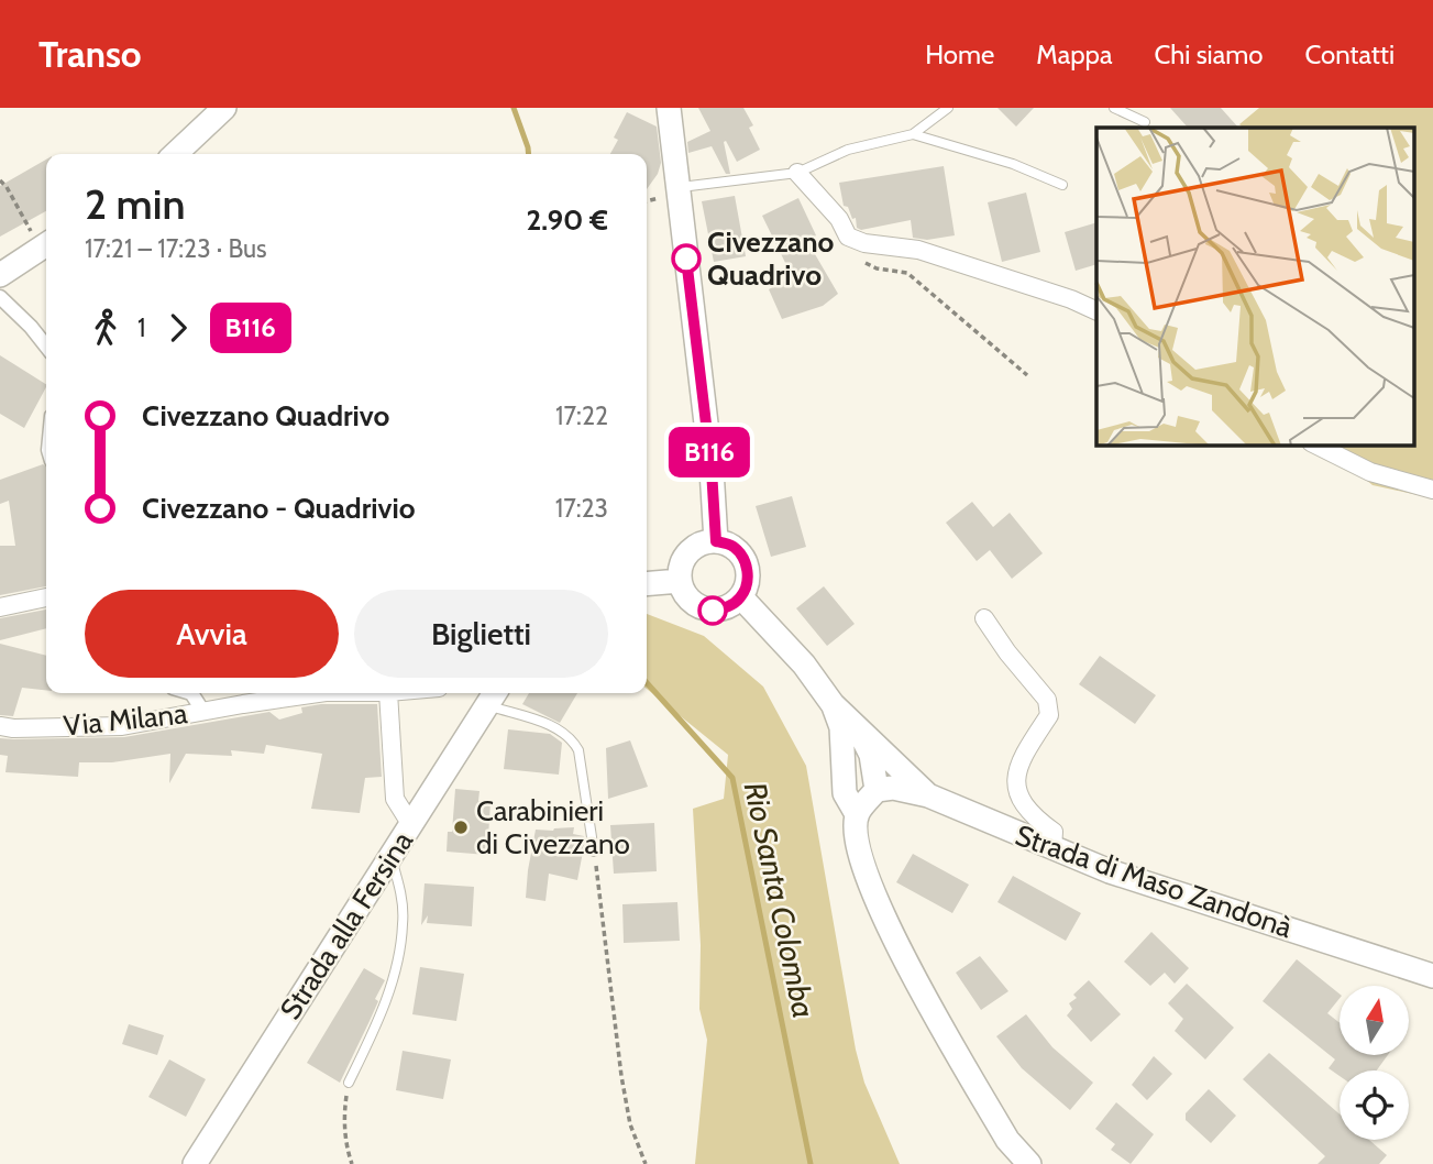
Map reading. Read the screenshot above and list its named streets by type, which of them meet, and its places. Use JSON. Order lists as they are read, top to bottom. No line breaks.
{"streets":{"street":["Via Milana","Strada di Maso Zandonà","Strada alla Fersina"]},"water":["Rio Santa Colomba"],"places":["Civezzano Quadrivo","Carabinieri di Civezzano"],"lines":["bus line B116"],"north":"top","page":{"header":"Transo","nav":["Home","Mappa","Chi siamo","Contatti"],"on_map":"B116","heading":["2 min","17:21 – 17:23 · Bus","2.90 €"],"legs":["1","B116"],"list":[{"name":"Civezzano Quadrivo","value":"17:22"},{"name":"Civezzano - Quadrivio","value":"17:23"}],"buttons":["Avvia","Biglietti"]}}
